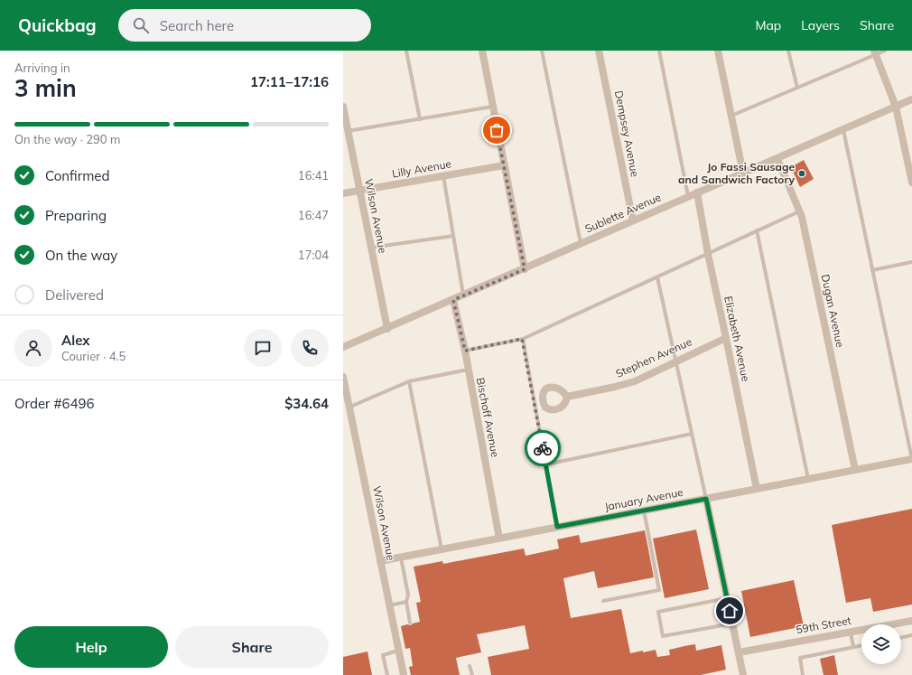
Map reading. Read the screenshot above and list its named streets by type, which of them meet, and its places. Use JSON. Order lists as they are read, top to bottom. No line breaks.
{"streets":{"street":["Dempsey Avenue","Lilly Avenue","Sublette Avenue","Wilson Avenue","Dugan Avenue","Elizabeth Avenue","Stephen Avenue","Bischoff Avenue","January Avenue","59th Street"]},"crossings":[["Dempsey Avenue","Sublette Avenue"],["Lilly Avenue","Wilson Avenue"],["Sublette Avenue","Wilson Avenue"],["Sublette Avenue","Dugan Avenue"],["Sublette Avenue","Elizabeth Avenue"],["Sublette Avenue","Bischoff Avenue"],["Wilson Avenue","January Avenue"],["Dugan Avenue","January Avenue"],["Elizabeth Avenue","Stephen Avenue"],["Elizabeth Avenue","January Avenue"],["Bischoff Avenue","January Avenue"]],"places":["Jo Fassi Sausage and Sandwich Factory"],"page":{"header":"Quickbag","search":"Search here","nav":["Map","Layers","Share"],"heading":["3 min","Arriving in","17:11–17:16"],"panel":["Alex","Courier · 4.5","Order #6496","$34.64"],"bar":"On the way · 290 m","list":[["Confirmed","16:41"],["Preparing","16:47"],["On the way","17:04"],"Delivered"],"buttons":["Help","Share"]}}
